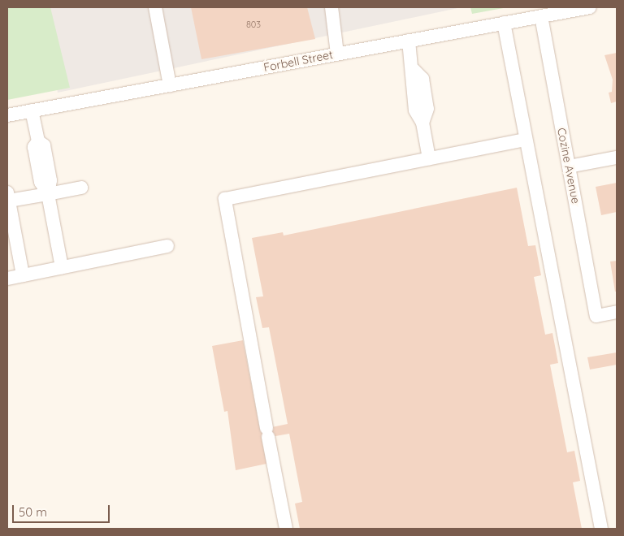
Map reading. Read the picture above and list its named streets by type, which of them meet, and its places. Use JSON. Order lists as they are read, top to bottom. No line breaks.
{"streets":{"street":["Forbell Street","Cozine Avenue"]},"crossings":[["Forbell Street","Cozine Avenue"]],"house_numbers":["803"],"scale_bar":"50 m"}
